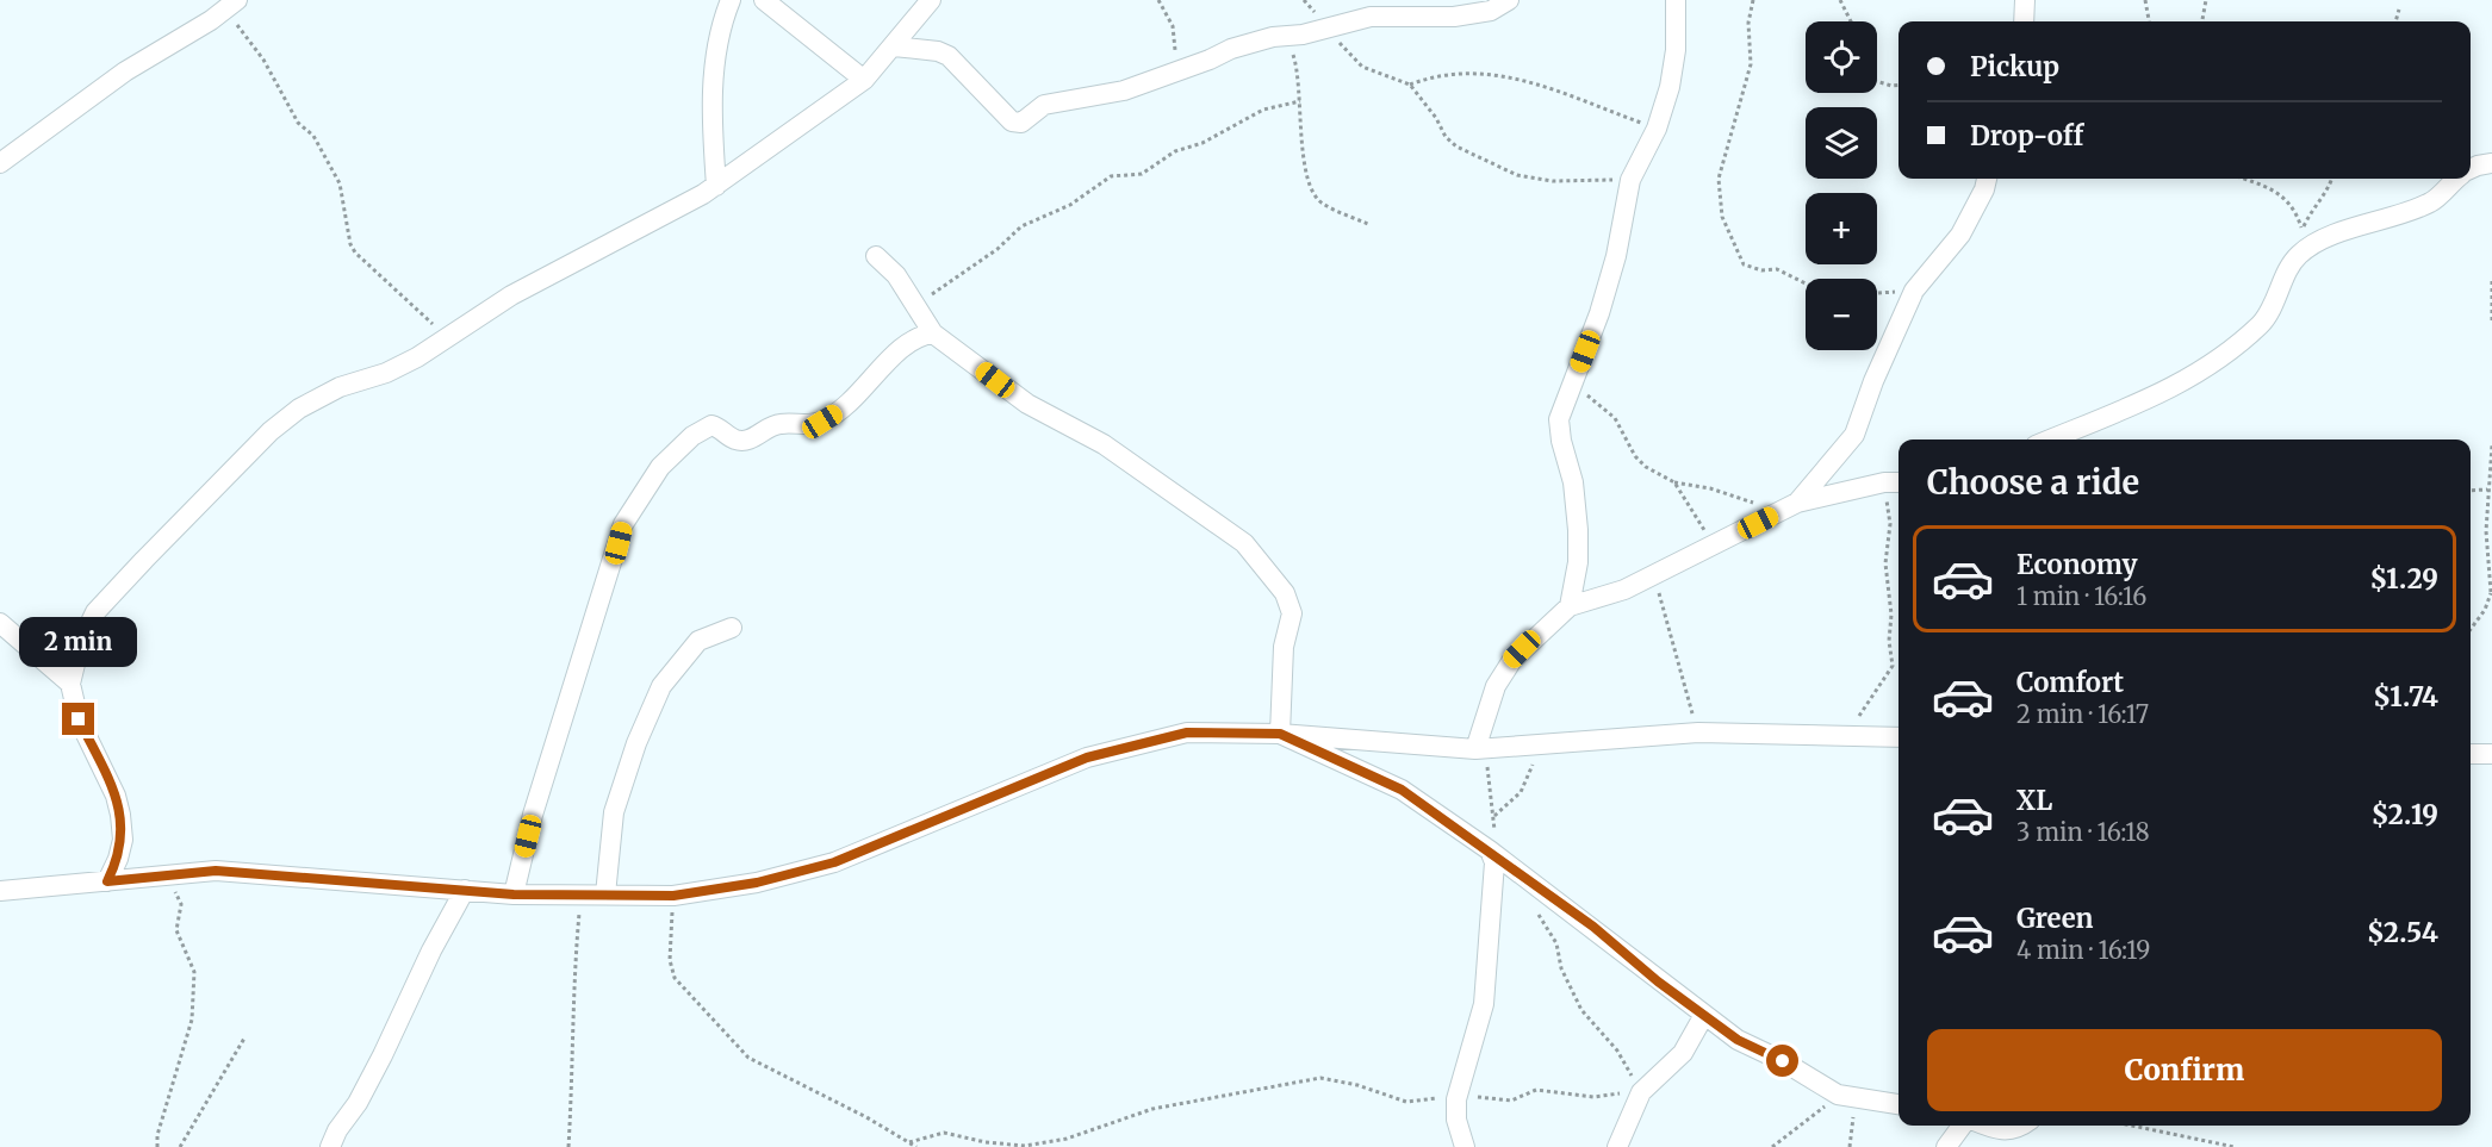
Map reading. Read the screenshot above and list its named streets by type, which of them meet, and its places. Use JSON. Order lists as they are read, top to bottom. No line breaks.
{"page":{"map_buttons":["+","−"],"banner":["Pickup","Drop-off"],"heading":"Choose a ride","list":[{"name":"Economy","note":"1 min · 16:16","value":"$1.29"},{"name":"Comfort","note":"2 min · 16:17","value":"$1.74"},{"name":"XL","note":"3 min · 16:18","value":"$2.19"},{"name":"Green","note":"4 min · 16:19","value":"$2.54"}],"bubble":"2 min","buttons":"Confirm"}}
